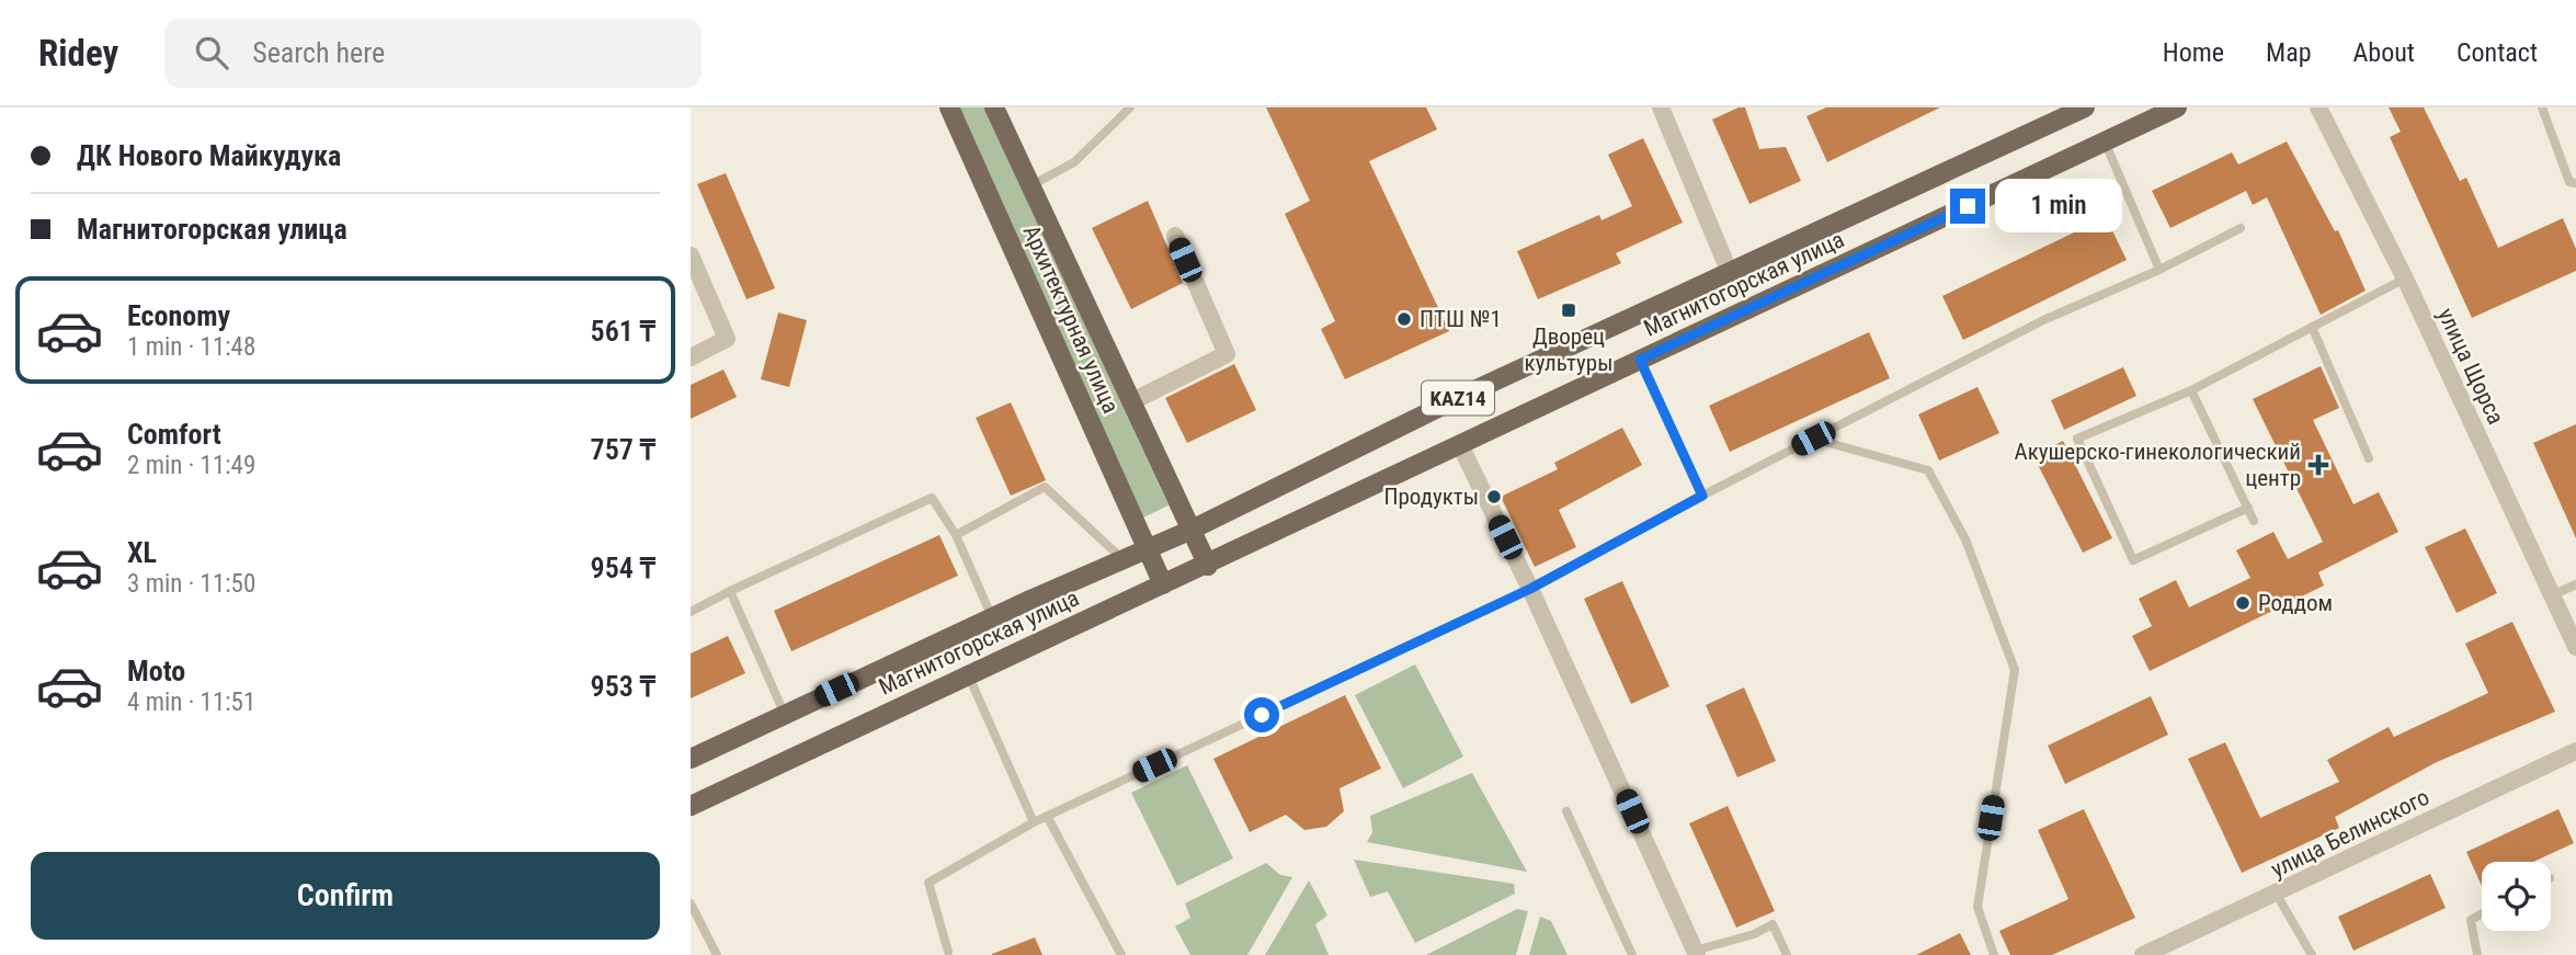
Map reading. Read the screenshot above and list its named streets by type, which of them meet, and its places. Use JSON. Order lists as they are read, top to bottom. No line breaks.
{"streets":{"main road":["Магнитогорская улица","Архитектурная улица","KAZ14"],"street":["улица Щорса","улица Белинского"]},"crossings":[["Магнитогорская улица","Архитектурная улица"]],"places":{"transit":["Дворец культуры"],"other":["ПТШ №1","Продукты","Роддом"],"health":["Акушерско-гинекологический центр"]},"page":{"header":"Ridey","search":"Search here","nav":["Home","Map","About","Contact"],"banner":["ДК Нового Майкудука","Магнитогорская улица"],"bubble":"1 min","list":[{"name":"Economy","note":"1 min · 11:48","value":"561 ₸"},{"name":"Comfort","note":"2 min · 11:49","value":"757 ₸"},{"name":"XL","note":"3 min · 11:50","value":"954 ₸"},{"name":"Moto","note":"4 min · 11:51","value":"953 ₸"}],"buttons":"Confirm"}}
